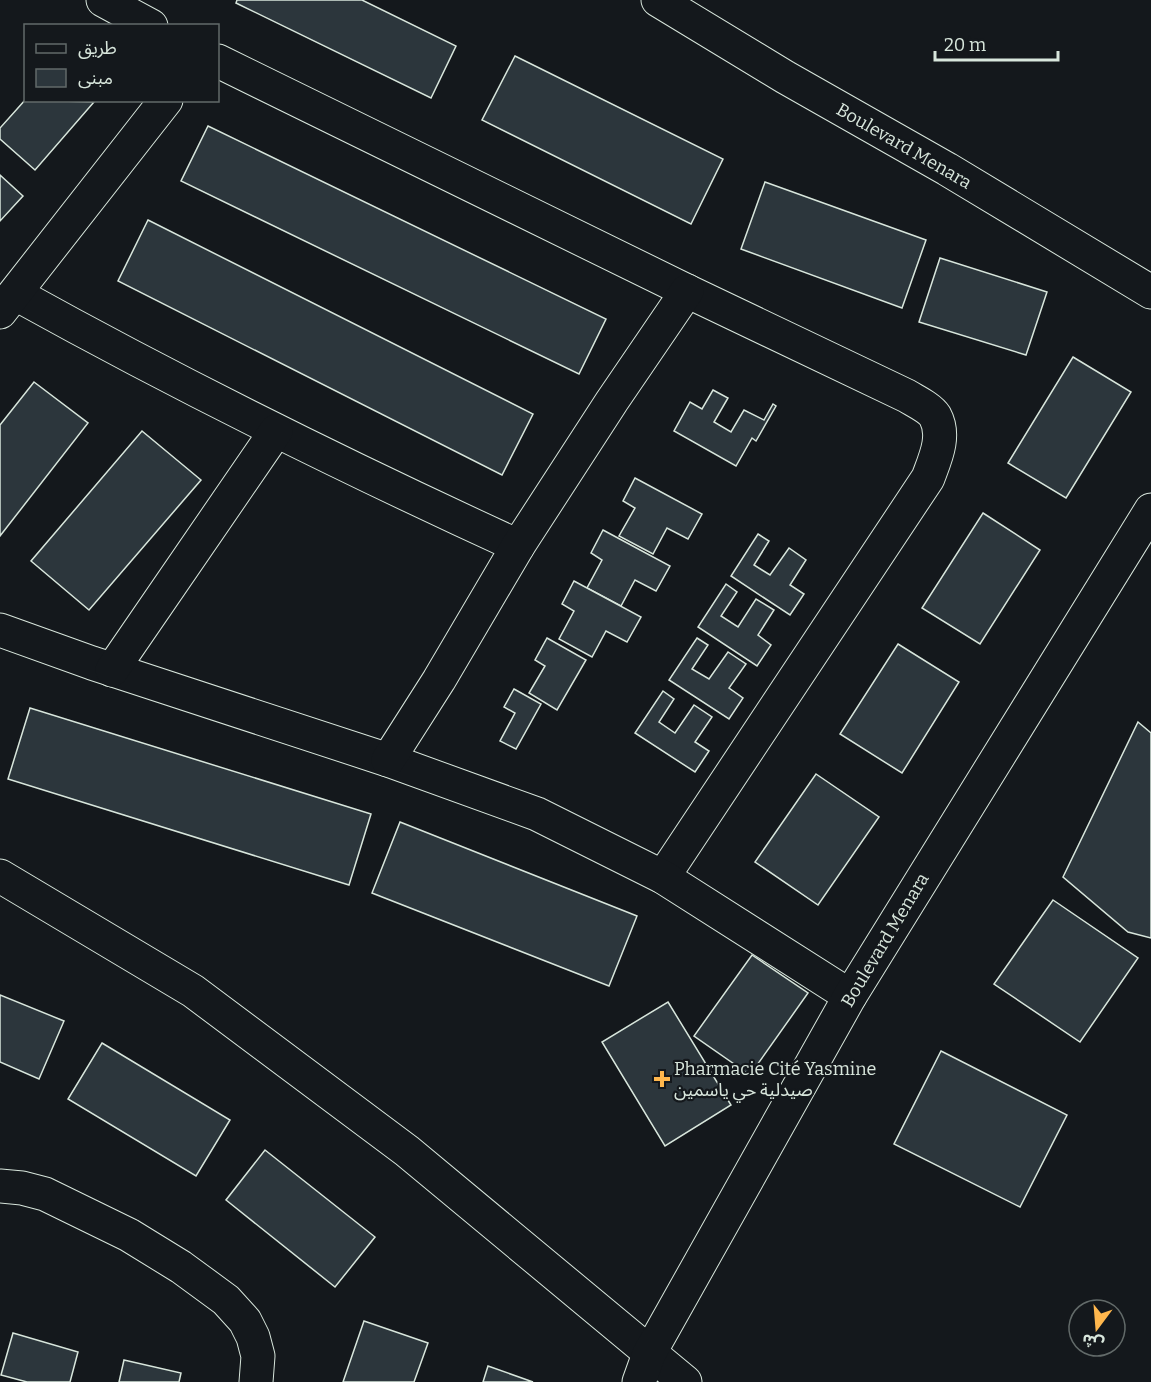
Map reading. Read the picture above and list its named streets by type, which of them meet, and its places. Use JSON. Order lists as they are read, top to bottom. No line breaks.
{"streets":{"street":["Boulevard Menara"]},"places":{"health":["Pharmacie Cité Yasmine صيدلية حي ياسمين"]},"legend":["طريق","مبنى"],"scale_bar":"20 m","north":"bottom"}
